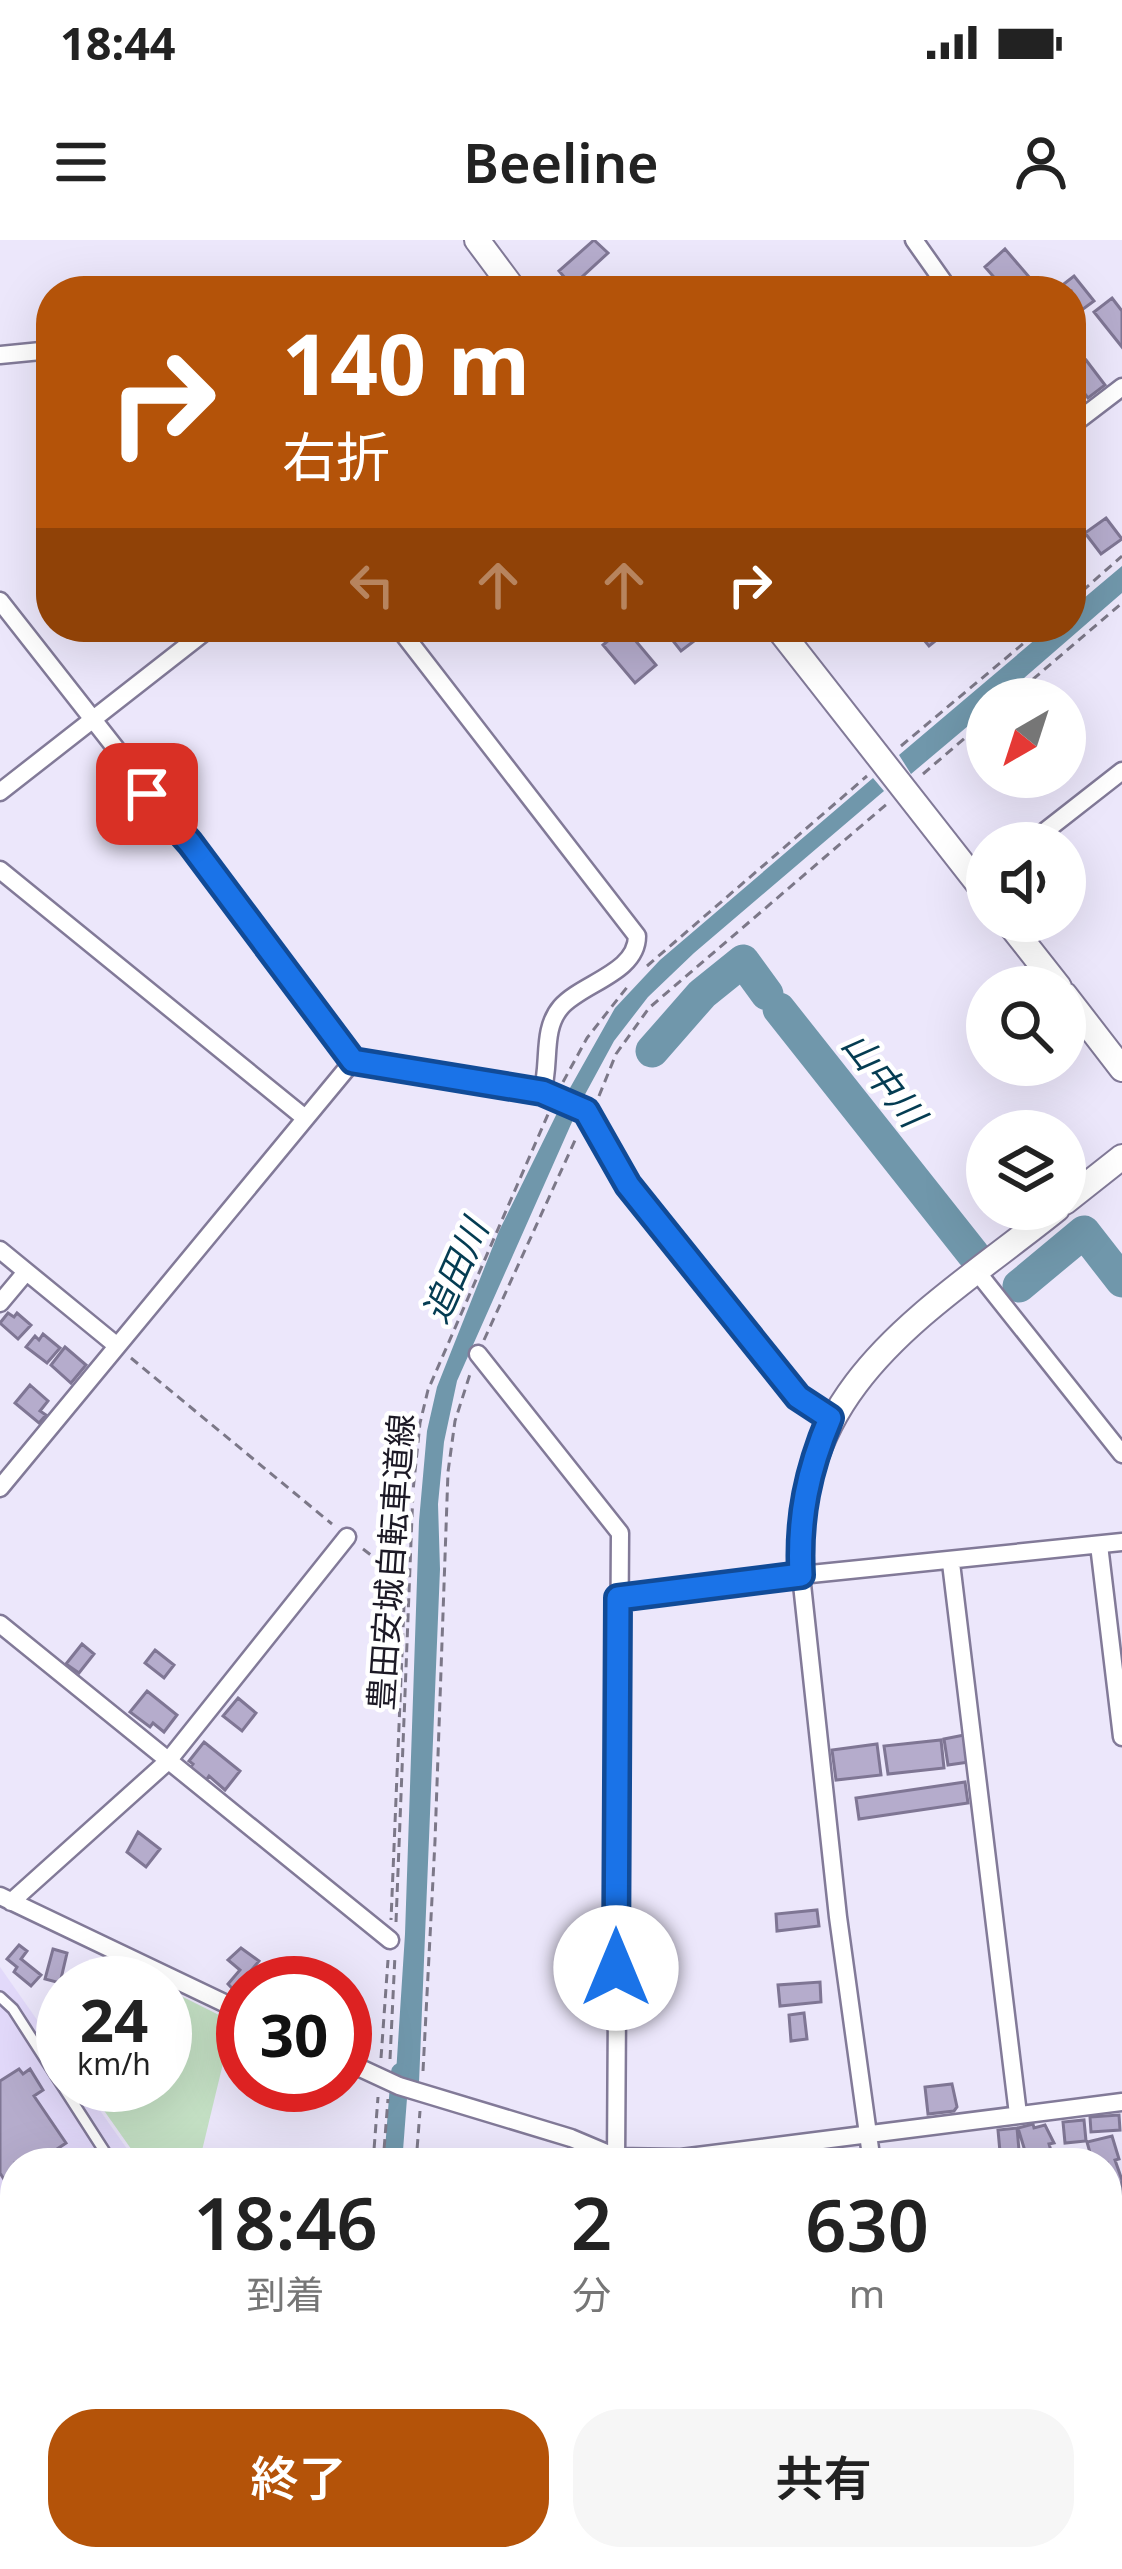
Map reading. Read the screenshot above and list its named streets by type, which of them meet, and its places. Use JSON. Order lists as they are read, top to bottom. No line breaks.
{"streets":{"path":["豊田安城自転車道線"]},"water":["山中川","追田川"],"north":"bottom left","page":{"status":"18:44","header":"Beeline","turn":["140 m","右折"],"speed":"24 km/h","limit":"30","eta":["18:46","到着","2","分","630","m"],"buttons":["終了","共有"]}}
